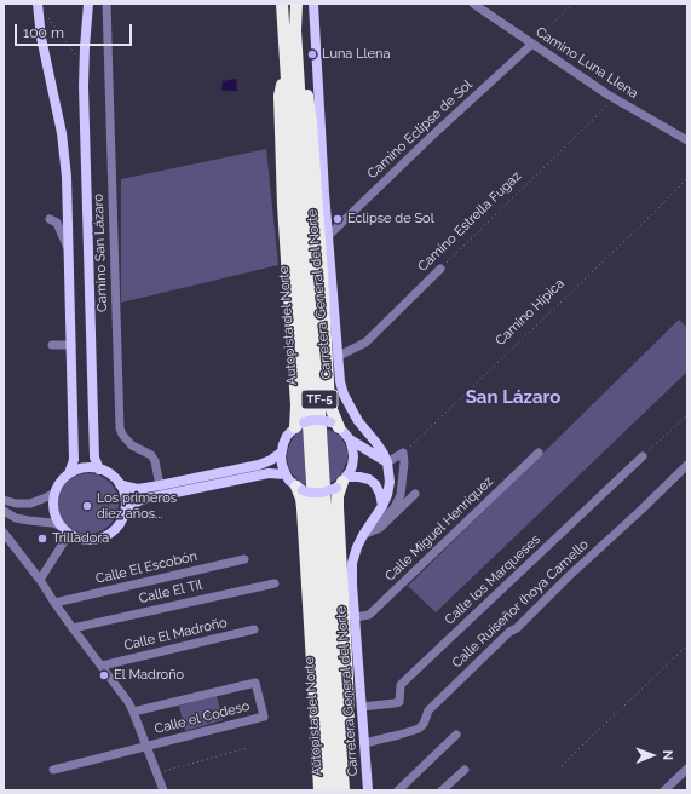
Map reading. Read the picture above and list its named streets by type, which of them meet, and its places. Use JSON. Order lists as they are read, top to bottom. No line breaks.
{"streets":{"highway":["Autopista del Norte","TF-5"],"main road":["Carretera General del Norte"],"street":["Camino Luna Llena","Camino Eclipse de Sol","Camino Estrella Fugaz","Camino San Lázaro","Calle Miguel Henríquez","Calle El Escobón","Calle los Marqueses","Calle El Til","Calle Ruiseñor (hoya Camello","Calle El Madroño","Calle el Codeso"],"path":["Camino Hípica"]},"crossings":[["Camino Luna Llena","Camino Eclipse de Sol"],["Camino Luna Llena","Camino Estrella Fugaz"],["Camino Eclipse de Sol","Carretera General del Norte"],["Camino Estrella Fugaz","Carretera General del Norte"],["Carretera General del Norte","Calle Miguel Henríquez"],["Carretera General del Norte","Calle los Marqueses"],["Carretera General del Norte","Calle Ruiseñor (hoya Camello"]],"districts":["San Lázaro"],"places":["Luna Llena","Eclipse de Sol","Los primeros diez años...","Trilladora","El Madroño"],"scale_bar":"100 m","north":"right"}
